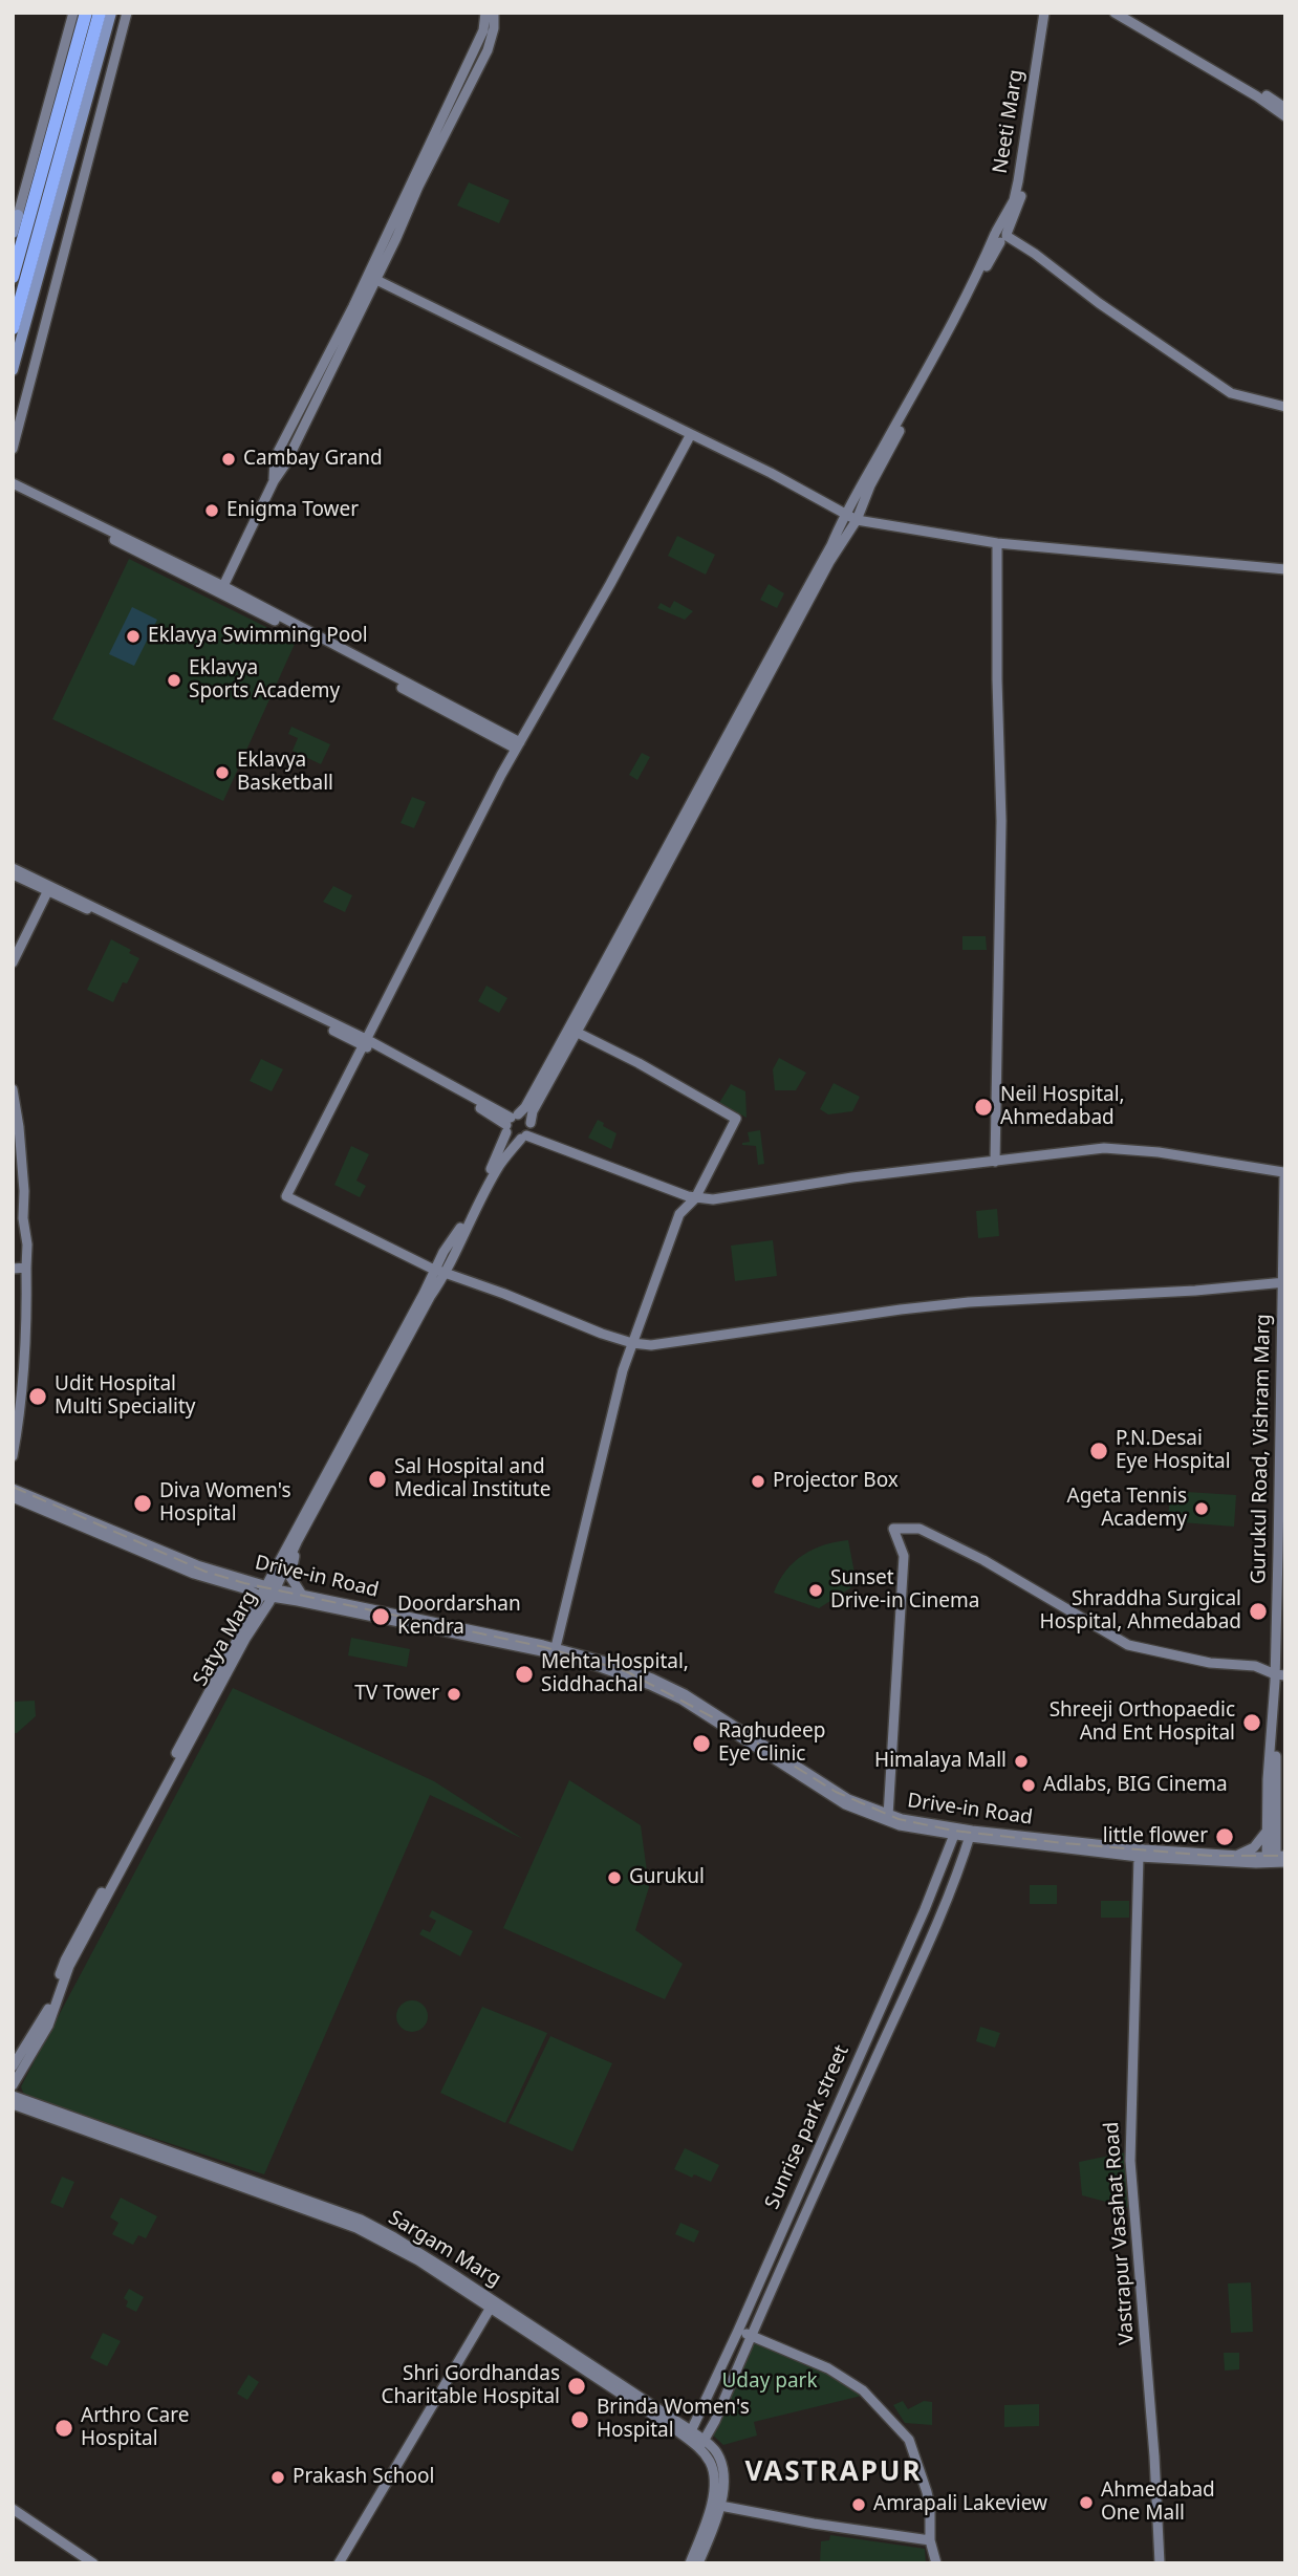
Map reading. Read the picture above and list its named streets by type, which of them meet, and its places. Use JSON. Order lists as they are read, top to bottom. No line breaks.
{"streets":{"street":["Neeti Marg","Gurukul Road, Vishram Marg","Drive-in Road","Satya Marg","Sunrise park street","Vastrapur Vasahat Road","Sargam Marg"]},"crossings":[["Gurukul Road, Vishram Marg","Drive-in Road"],["Drive-in Road","Satya Marg"],["Drive-in Road","Sunrise park street"],["Drive-in Road","Vastrapur Vasahat Road"],["Sunrise park street","Sargam Marg"]],"districts":["VASTRAPUR"],"parks":["Uday park"],"places":["Cambay Grand","Enigma Tower","Eklavya Swimming Pool","Eklavya Sports Academy","Eklavya Basketball","Neil Hospital, Ahmedabad","Udit Hospital Multi Speciality","P.N.Desai Eye Hospital","Sal Hospital and Medical Institute","Projector Box","Diva Women's Hospital","Ageta Tennis Academy","Sunset Drive-in Cinema","Shraddha Surgical Hospital, Ahmedabad","Doordarshan Kendra","Mehta Hospital, Siddhachal","TV Tower","Shreeji Orthopaedic And Ent Hospital","Raghudeep Eye Clinic","Himalaya Mall","Adlabs, BIG Cinema","little flower","Gurukul","Shri Gordhandas Charitable Hospital","Brinda Women's Hospital","Arthro Care Hospital","Prakash School","Ahmedabad One Mall","Amrapali Lakeview"]}
